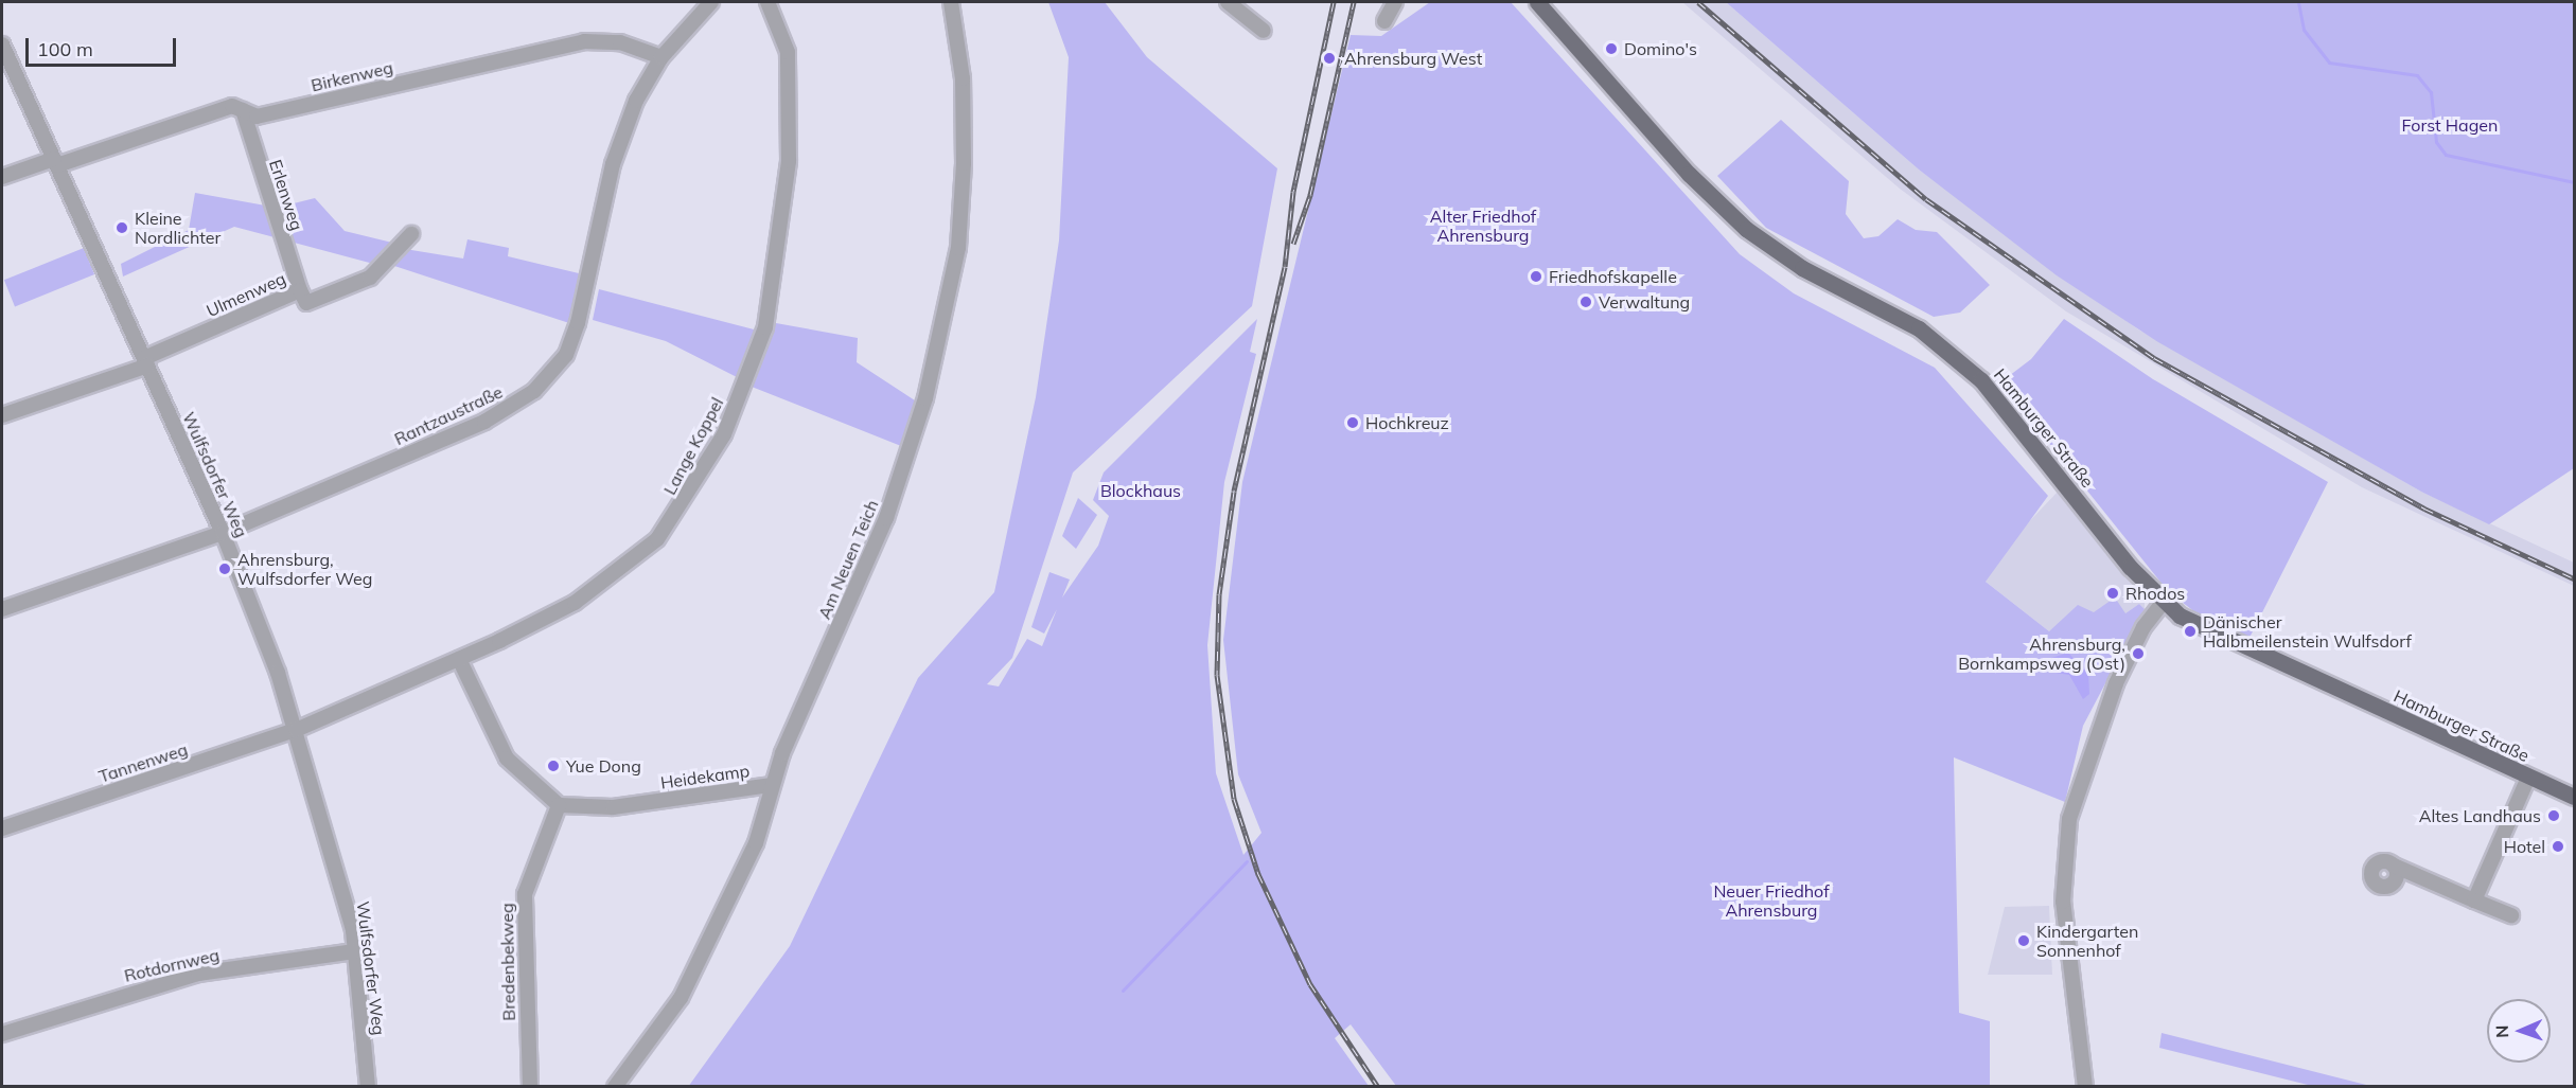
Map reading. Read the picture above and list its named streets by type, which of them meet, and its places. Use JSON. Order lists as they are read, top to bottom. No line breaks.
{"streets":{"main road":["Hamburger Straße"],"street":["Birkenweg","Erlenweg","Ulmenweg","Rantzaustraße","Lange Koppel","Wulfsdorfer Weg","Am Neuen Teich","Tannenweg","Heidekamp","Bredenbekweg","Rotdornweg"]},"crossings":[["Birkenweg","Erlenweg"],["Birkenweg","Rantzaustraße"],["Birkenweg","Wulfsdorfer Weg"],["Erlenweg","Ulmenweg"],["Ulmenweg","Wulfsdorfer Weg"],["Rantzaustraße","Wulfsdorfer Weg"],["Lange Koppel","Wulfsdorfer Weg"],["Lange Koppel","Tannenweg"],["Wulfsdorfer Weg","Tannenweg"],["Wulfsdorfer Weg","Rotdornweg"],["Am Neuen Teich","Heidekamp"],["Heidekamp","Bredenbekweg"]],"parks":["Forst Hagen","Alter Friedhof Ahrensburg","Blockhaus","Neuer Friedhof Ahrensburg"],"places":["Domino's","Ahrensburg West","Kleine Nordlichter","Friedhofskapelle","Verwaltung","Hochkreuz","Ahrensburg, Wulfsdorfer Weg","Rhodos","Dänischer Halbmeilenstein Wulfsdorf","Ahrensburg, Bornkampsweg (Ost)","Yue Dong","Altes Landhaus","Hotel","Kindergarten Sonnenhof"],"scale_bar":"100 m","north":"left"}
